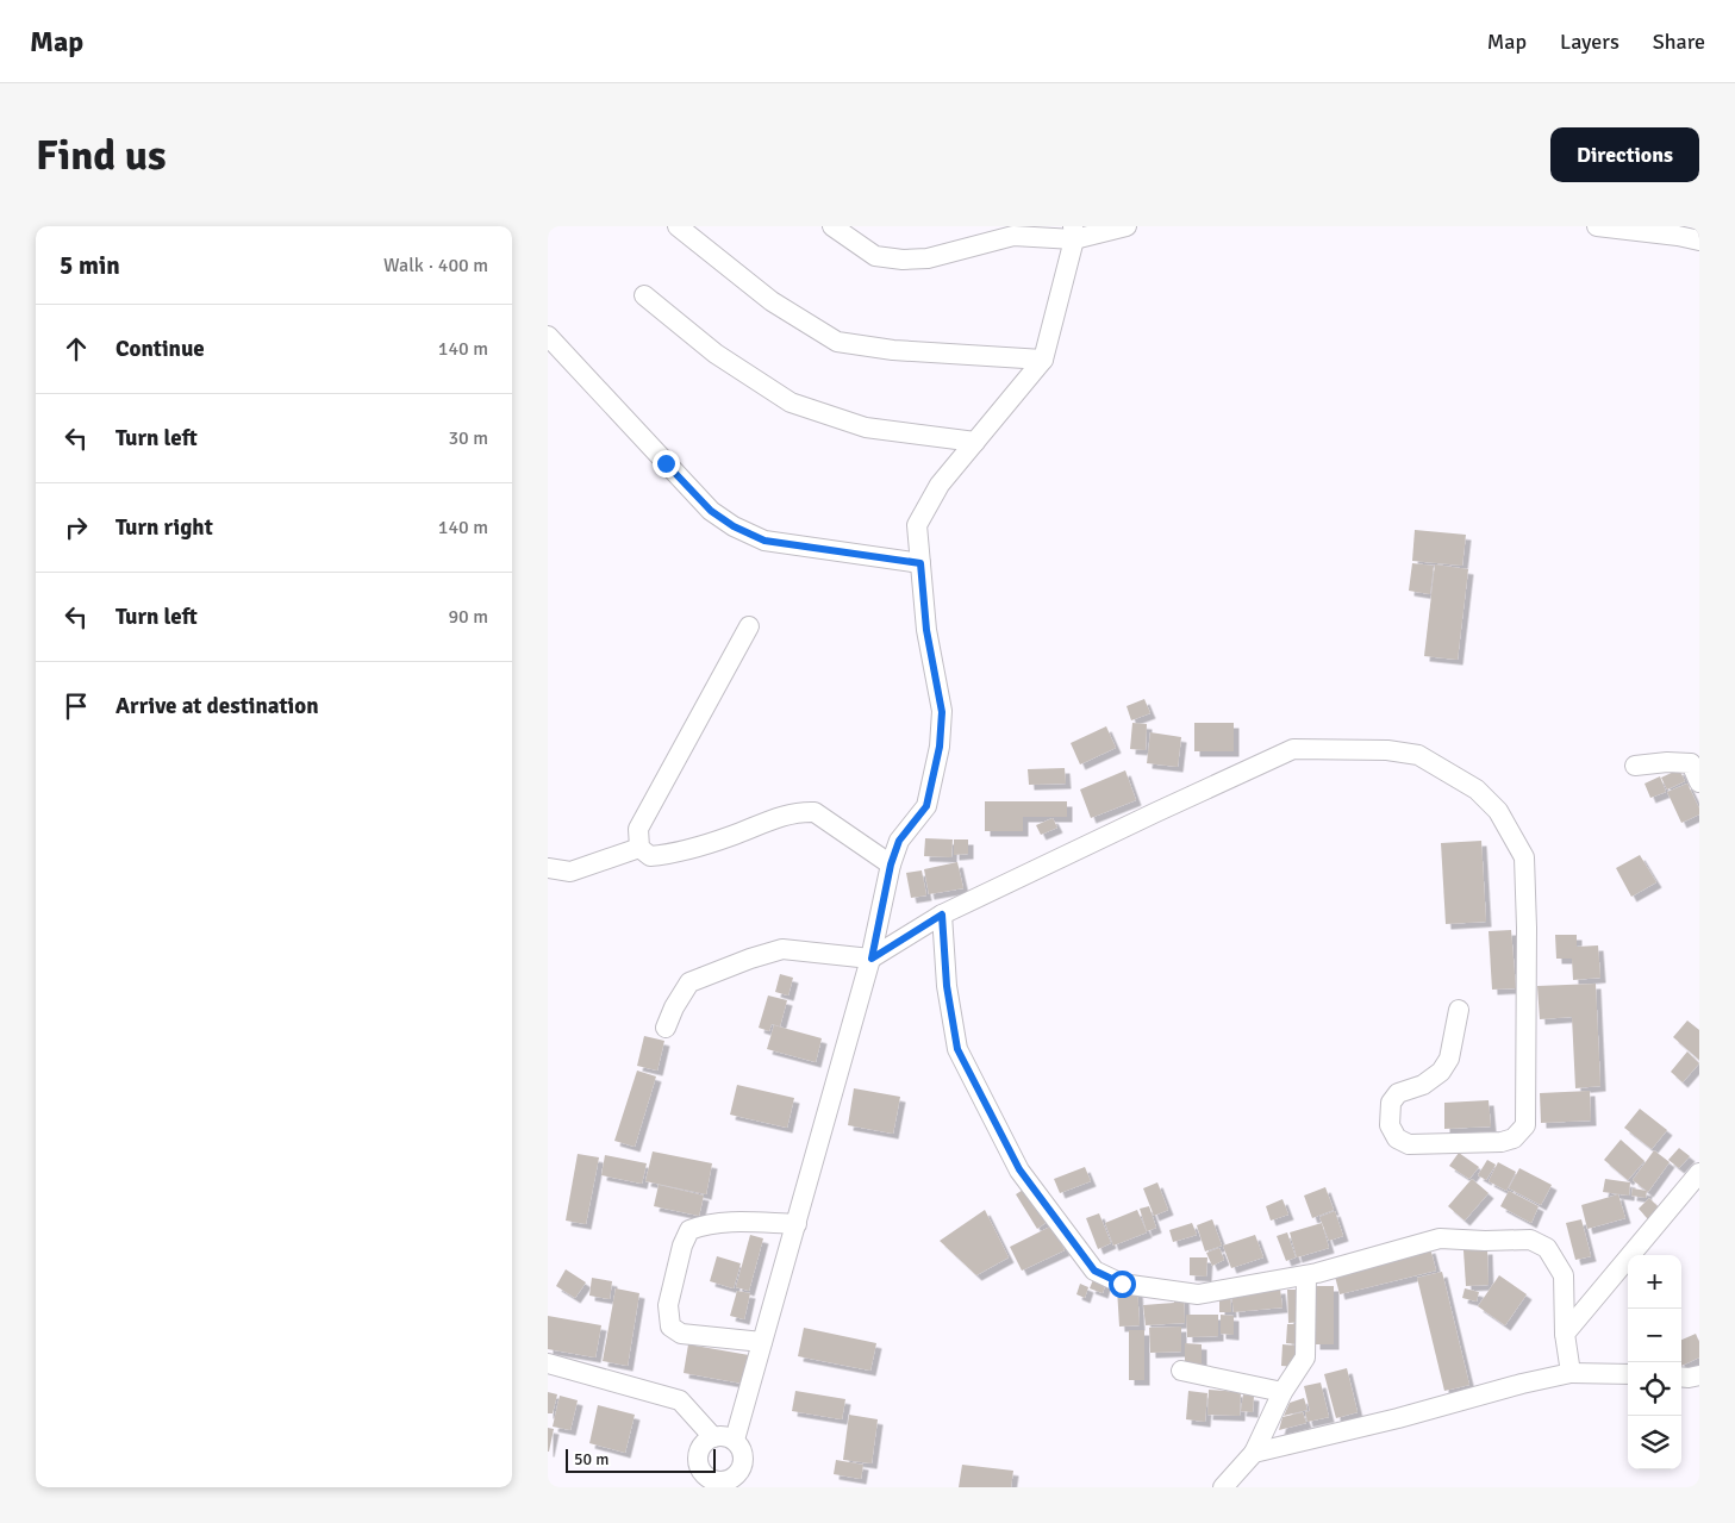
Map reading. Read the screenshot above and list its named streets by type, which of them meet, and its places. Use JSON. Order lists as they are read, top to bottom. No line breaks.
{"scale_bar":"50 m","page":{"header":"Map","nav":["Map","Layers","Share"],"buttons":"Directions","title":"Find us","heading":["5 min","Walk · 400 m"],"list":[["Continue","140 m"],["Turn left","30 m"],["Turn right","140 m"],["Turn left","90 m"],"Arrive at destination"],"map_buttons":["+","−"],"scale":"50 m"}}
